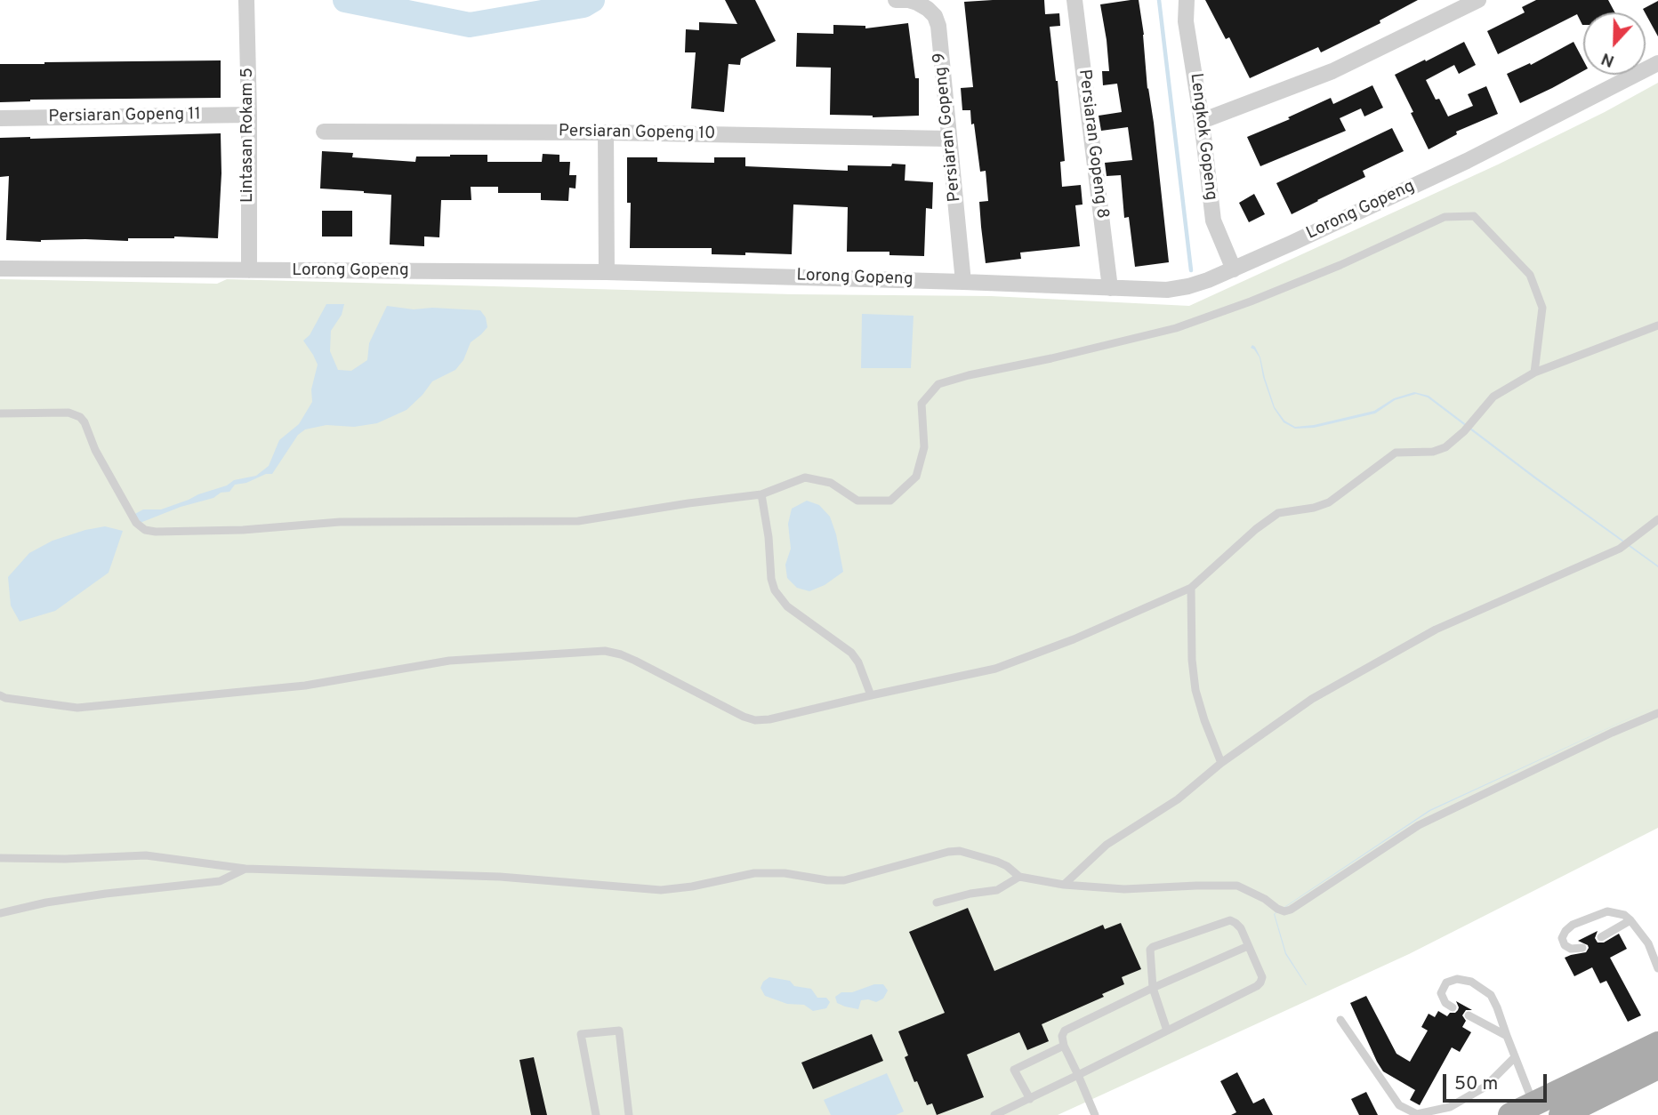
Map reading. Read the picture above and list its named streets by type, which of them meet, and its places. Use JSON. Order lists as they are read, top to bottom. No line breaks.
{"streets":{"street":["Persiaran Gopeng 11","Persiaran Gopeng 9","Persiaran Gopeng 10","Lintasan Rokam 5","Lengkok Gopeng","Persiaran Gopeng 8","Lorong Gopeng"]},"crossings":[["Persiaran Gopeng 11","Lintasan Rokam 5"],["Persiaran Gopeng 9","Persiaran Gopeng 10"],["Persiaran Gopeng 9","Lorong Gopeng"],["Lintasan Rokam 5","Lorong Gopeng"],["Lengkok Gopeng","Lorong Gopeng"],["Persiaran Gopeng 8","Lorong Gopeng"]],"scale_bar":"50 m","north":"bottom"}
